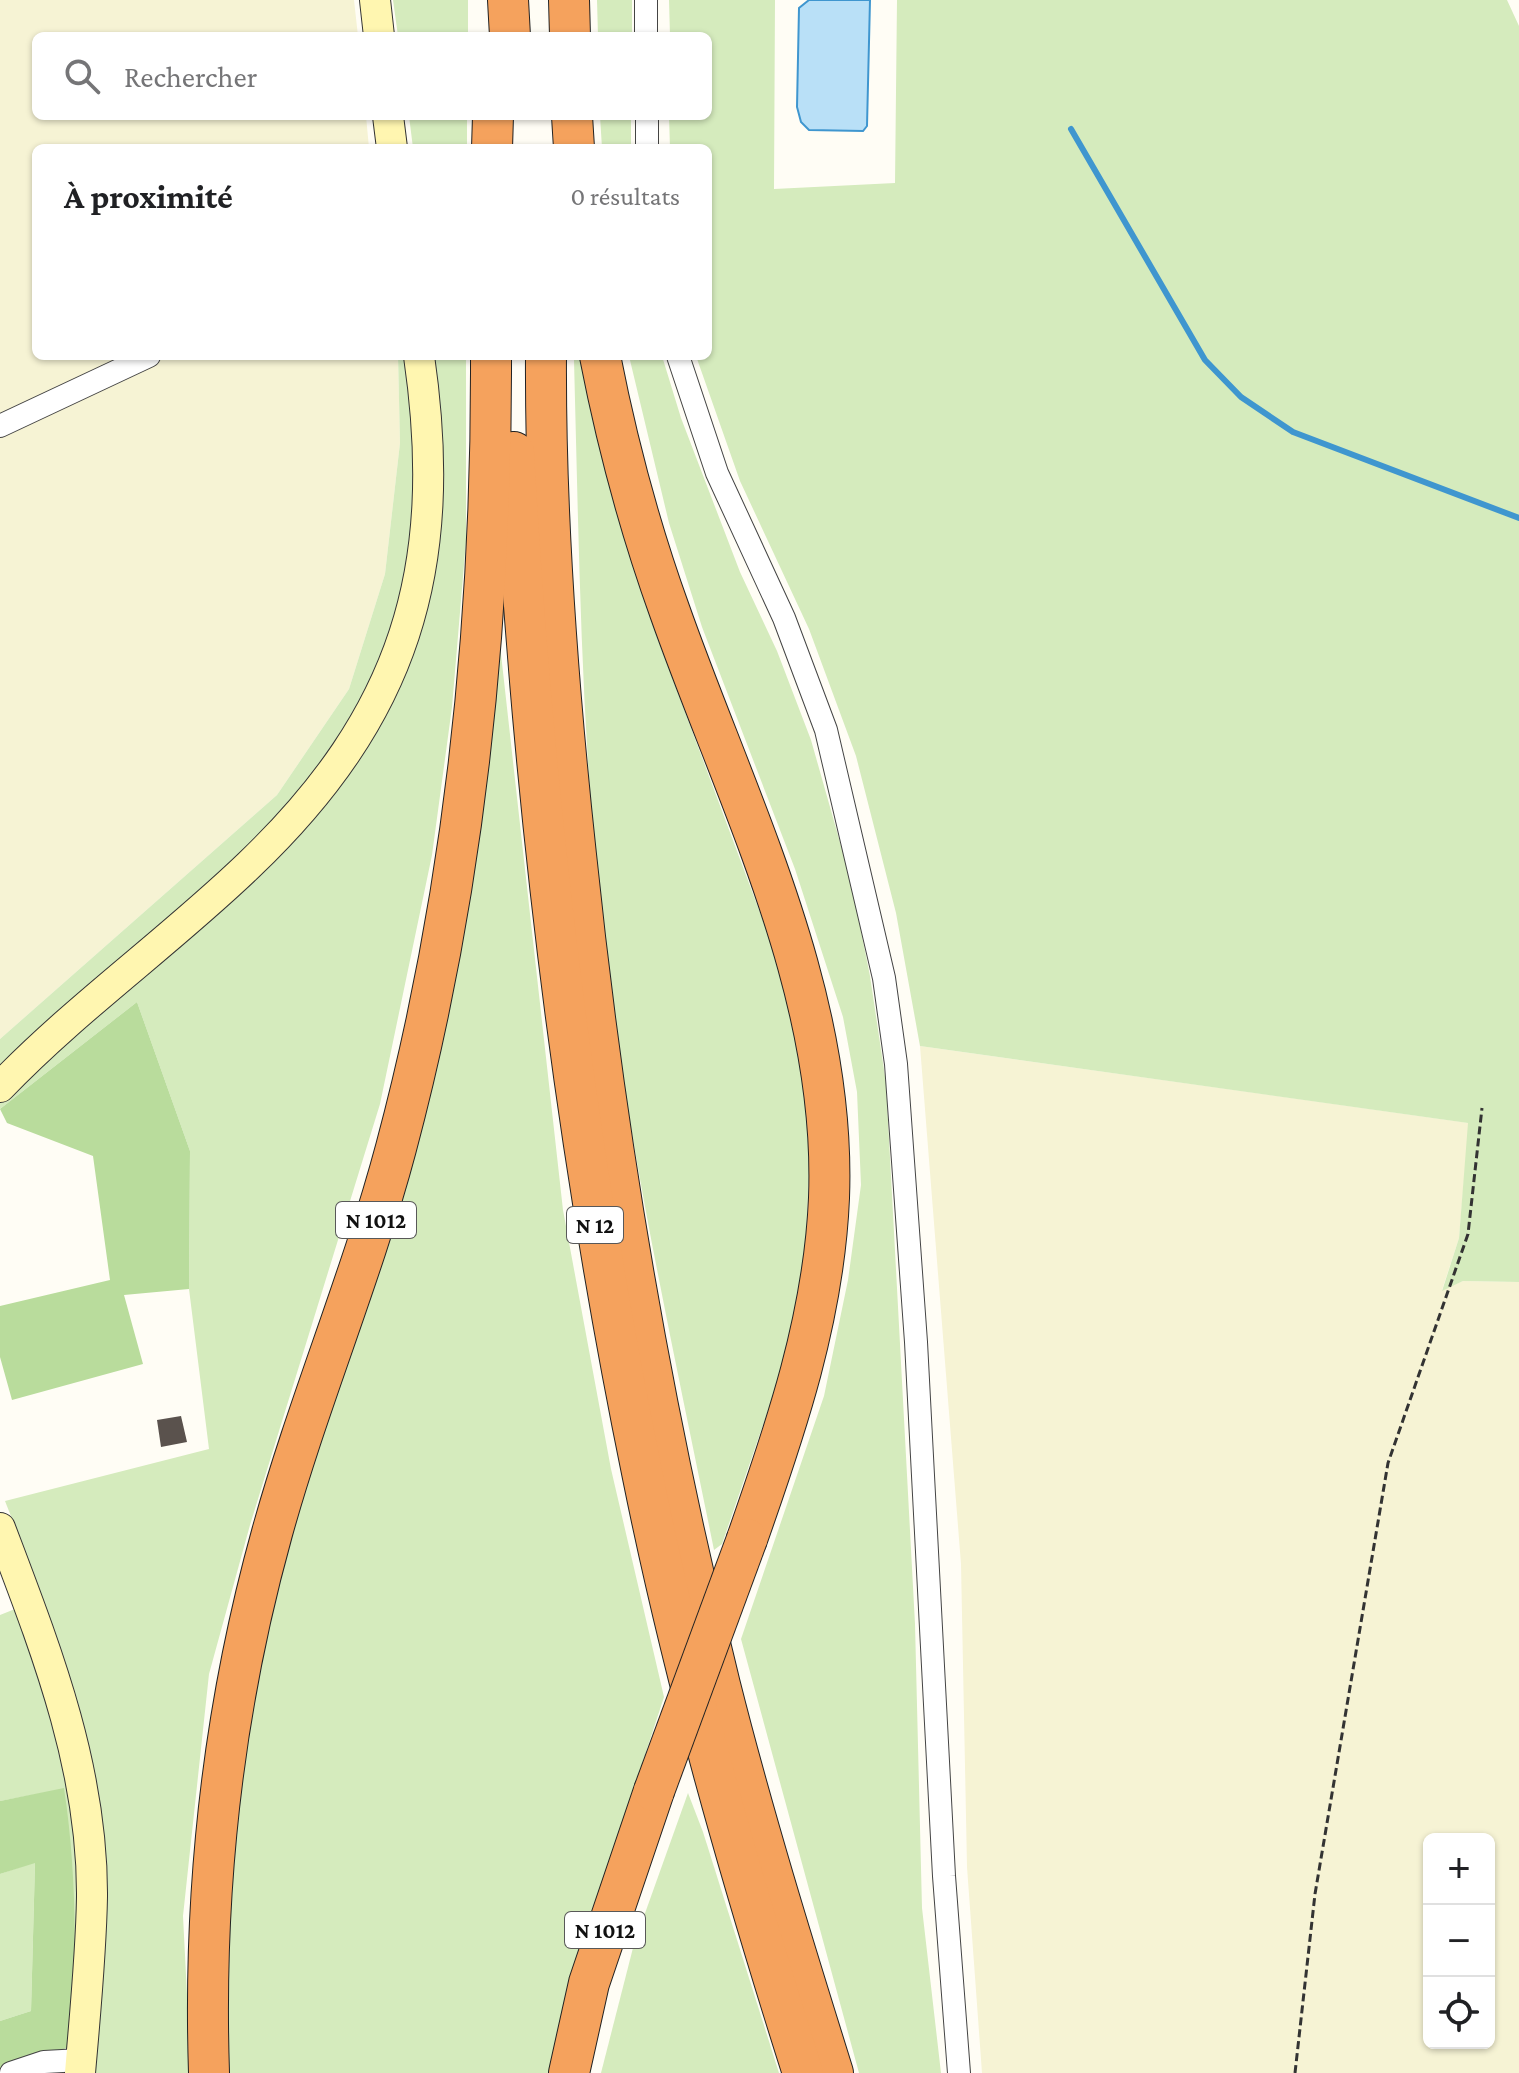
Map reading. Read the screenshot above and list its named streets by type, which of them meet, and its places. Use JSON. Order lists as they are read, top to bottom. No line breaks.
{"streets":{"highway":["N 1012","N 12"]},"page":{"search":"Rechercher","heading":["À proximité","0 résultats"],"map_buttons":["+","−"]}}
